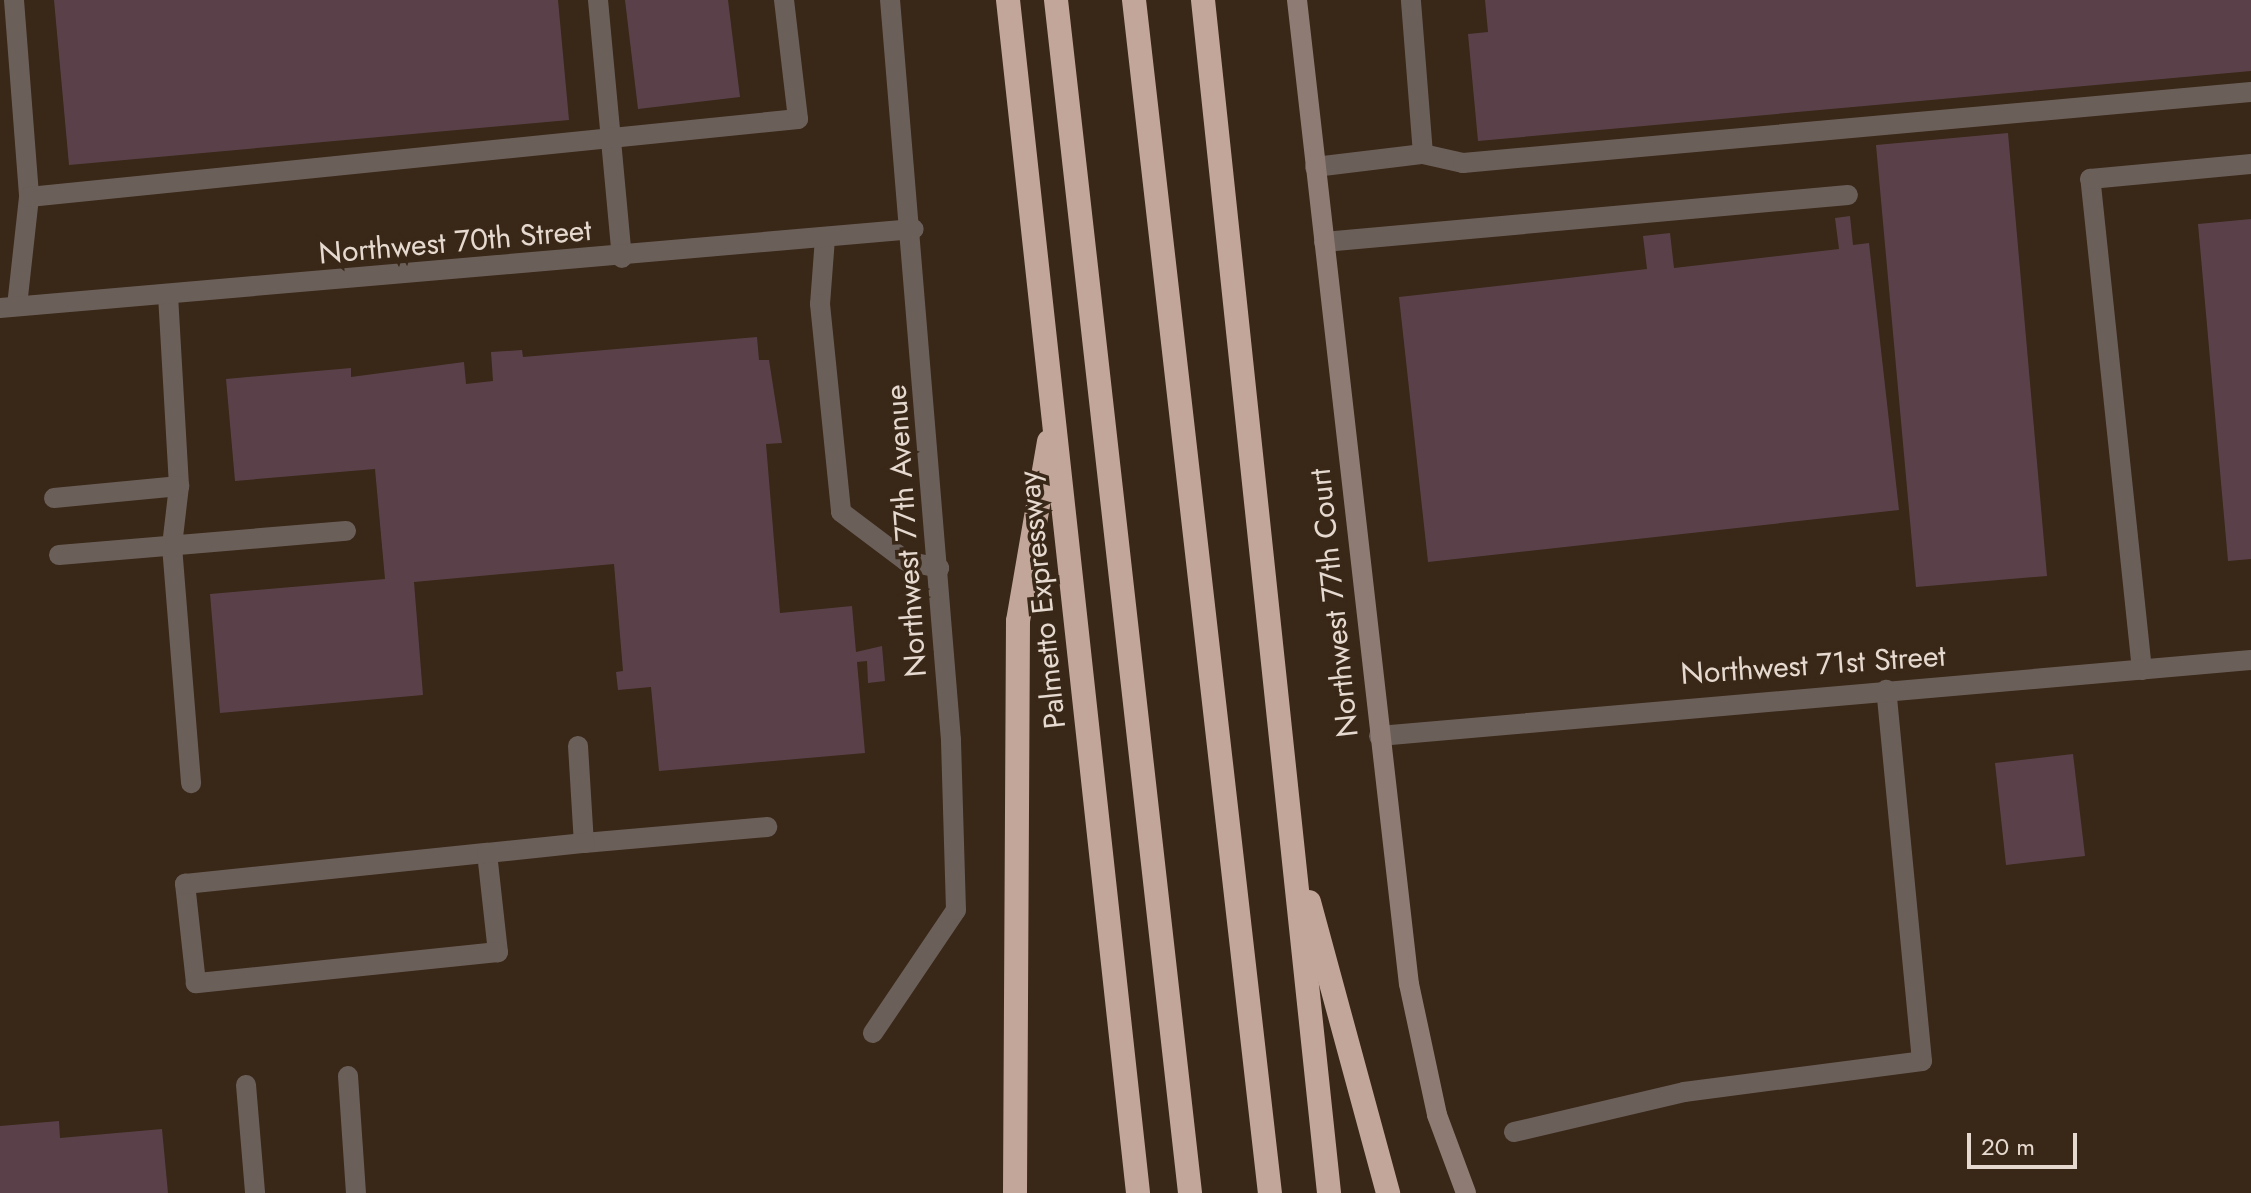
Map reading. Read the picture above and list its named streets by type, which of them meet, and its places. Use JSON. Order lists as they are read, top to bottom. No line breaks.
{"streets":{"highway":["Palmetto Expressway"],"street":["Northwest 70th Street","Northwest 77th Avenue","Northwest 77th Court","Northwest 71st Street"]},"crossings":[["Northwest 70th Street","Northwest 77th Avenue"],["Northwest 77th Court","Northwest 71st Street"]],"scale_bar":"20 m"}
